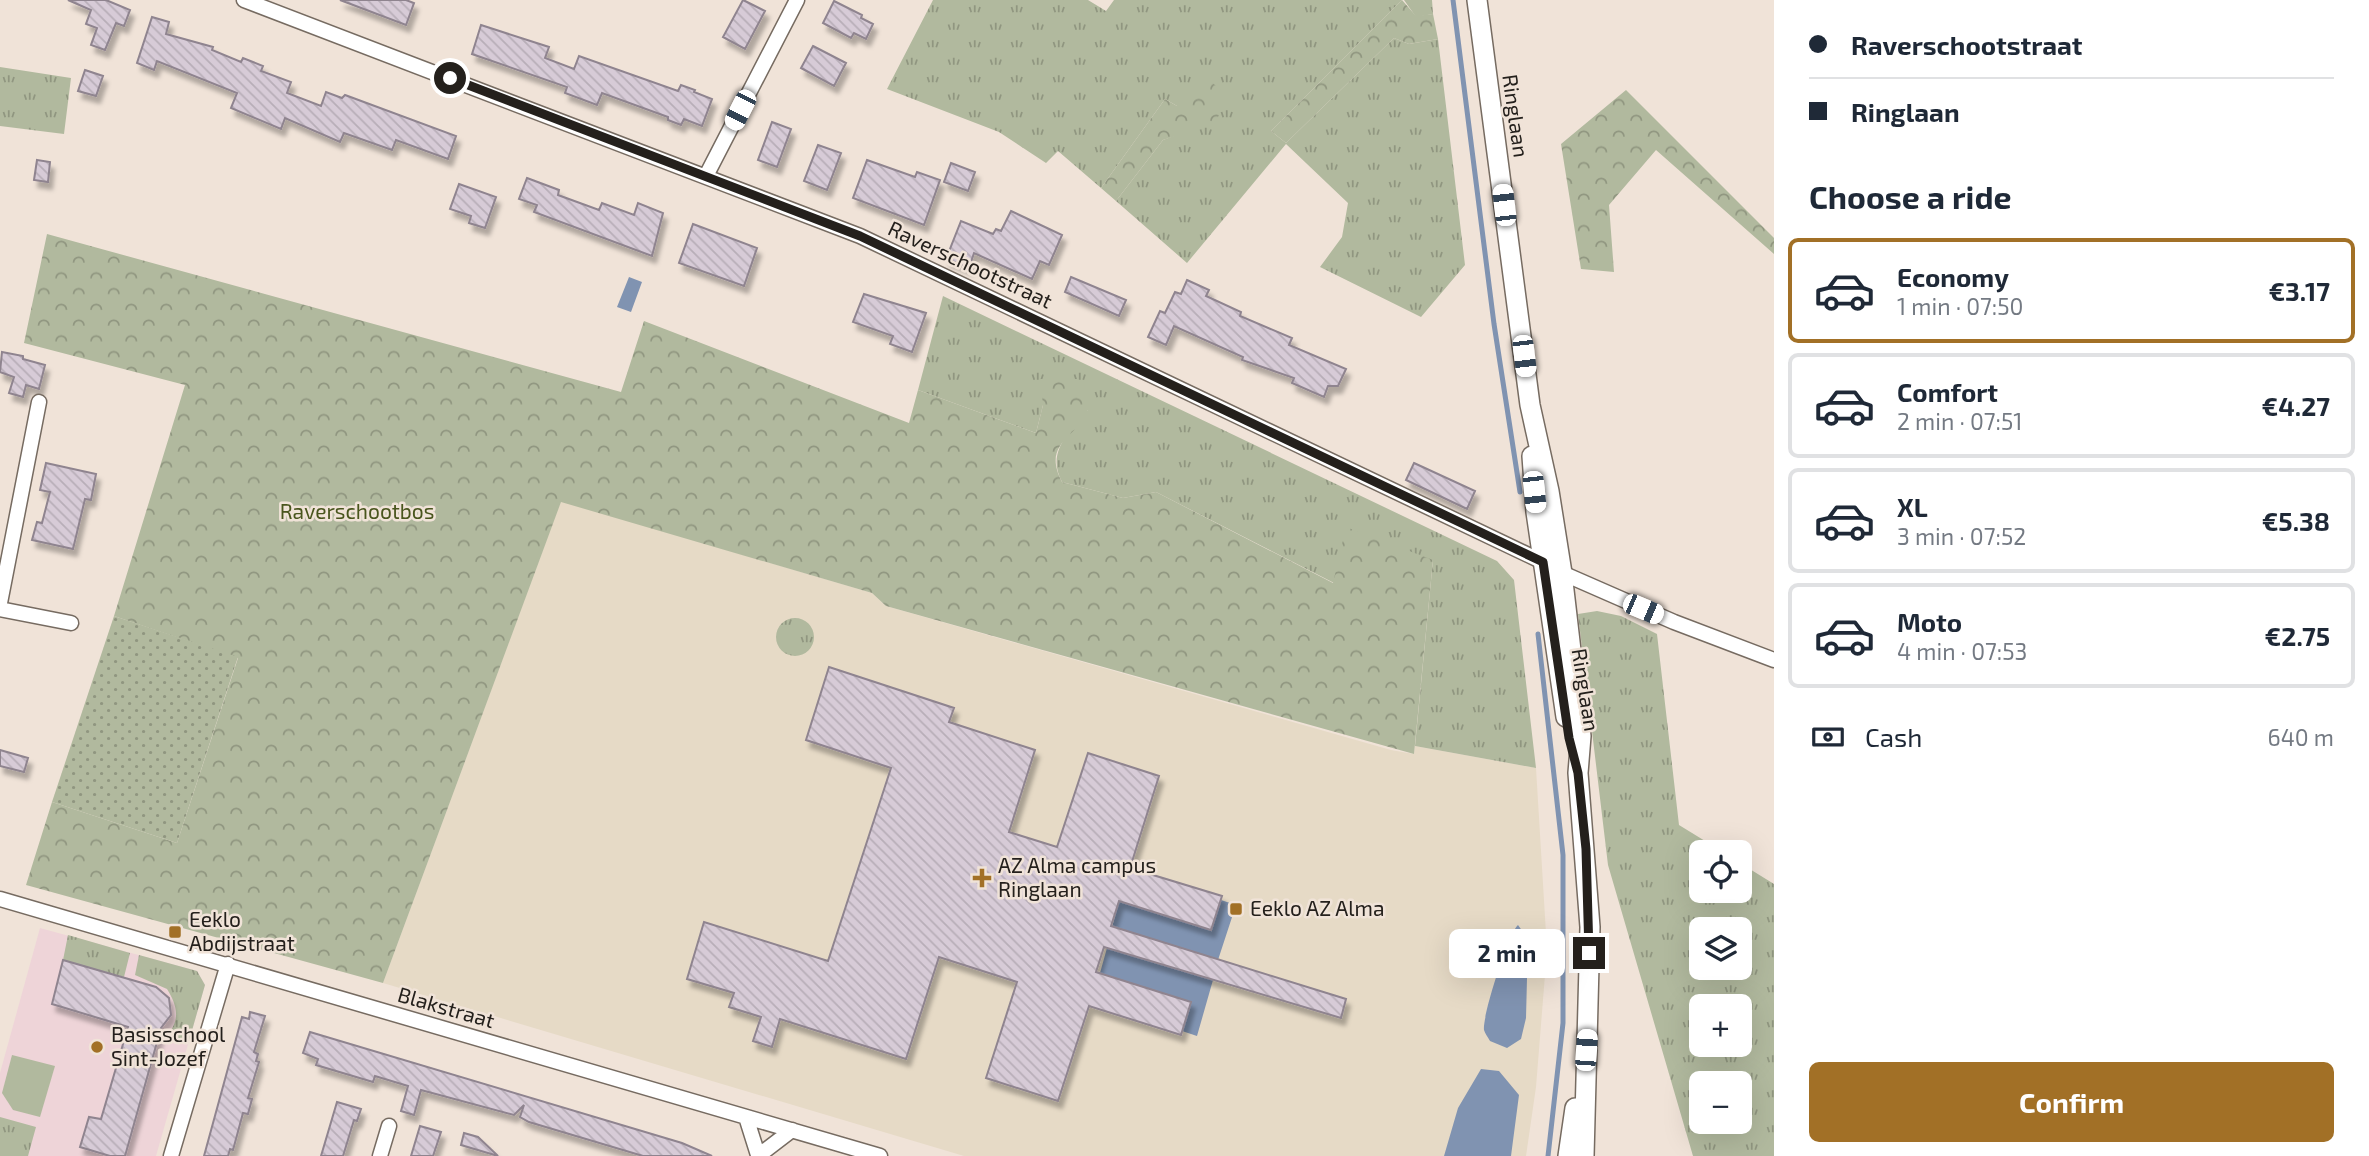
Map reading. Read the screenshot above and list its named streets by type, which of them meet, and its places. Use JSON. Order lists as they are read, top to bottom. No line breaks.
{"streets":{"main road":["Ringlaan"],"street":["Raverschootstraat","Blakstraat"]},"crossings":[["Ringlaan","Raverschootstraat"]],"parks":["Raverschootbos"],"places":{"health":["AZ Alma campus Ringlaan"],"transit":["Eeklo AZ Alma","Eeklo Abdijstraat"],"other":["Basisschool Sint-Jozef"]},"page":{"banner":["Raverschootstraat","Ringlaan"],"heading":"Choose a ride","list":[{"name":"Economy","note":"1 min · 07:50","value":"€3.17"},{"name":"Comfort","note":"2 min · 07:51","value":"€4.27"},{"name":"XL","note":"3 min · 07:52","value":"€5.38"},{"name":"Moto","note":"4 min · 07:53","value":"€2.75"}],"pay":["Cash","640 m"],"map_buttons":["+","−"],"bubble":"2 min","buttons":"Confirm"}}
